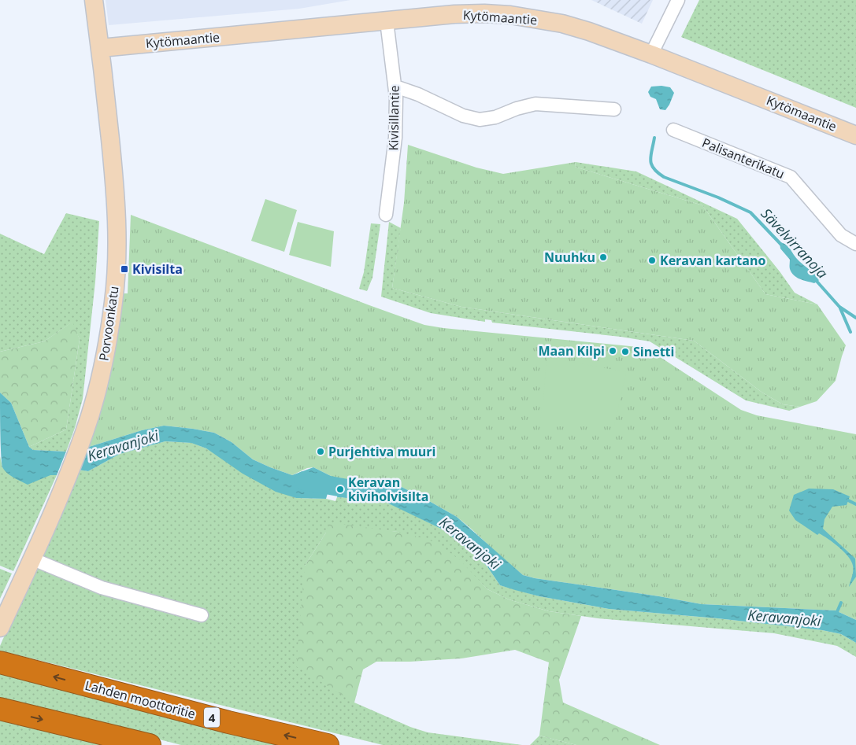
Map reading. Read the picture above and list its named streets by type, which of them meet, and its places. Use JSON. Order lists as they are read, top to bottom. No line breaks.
{"streets":{"highway":["Lahden moottoritie","4"],"street":["Kytömaantie","Kivisillantie","Palisanterikatu","Porvoonkatu"]},"crossings":[["Kytömaantie","Kivisillantie"],["Kytömaantie","Porvoonkatu"]],"water":["Sävelvirranoja","Keravanjoki"],"places":{"other":["Nuuhku","Keravan kartano","Maan Kilpi","Sinetti","Purjehtiva muuri","Keravan kiviholvisilta"],"transit":["Kivisilta"]}}
